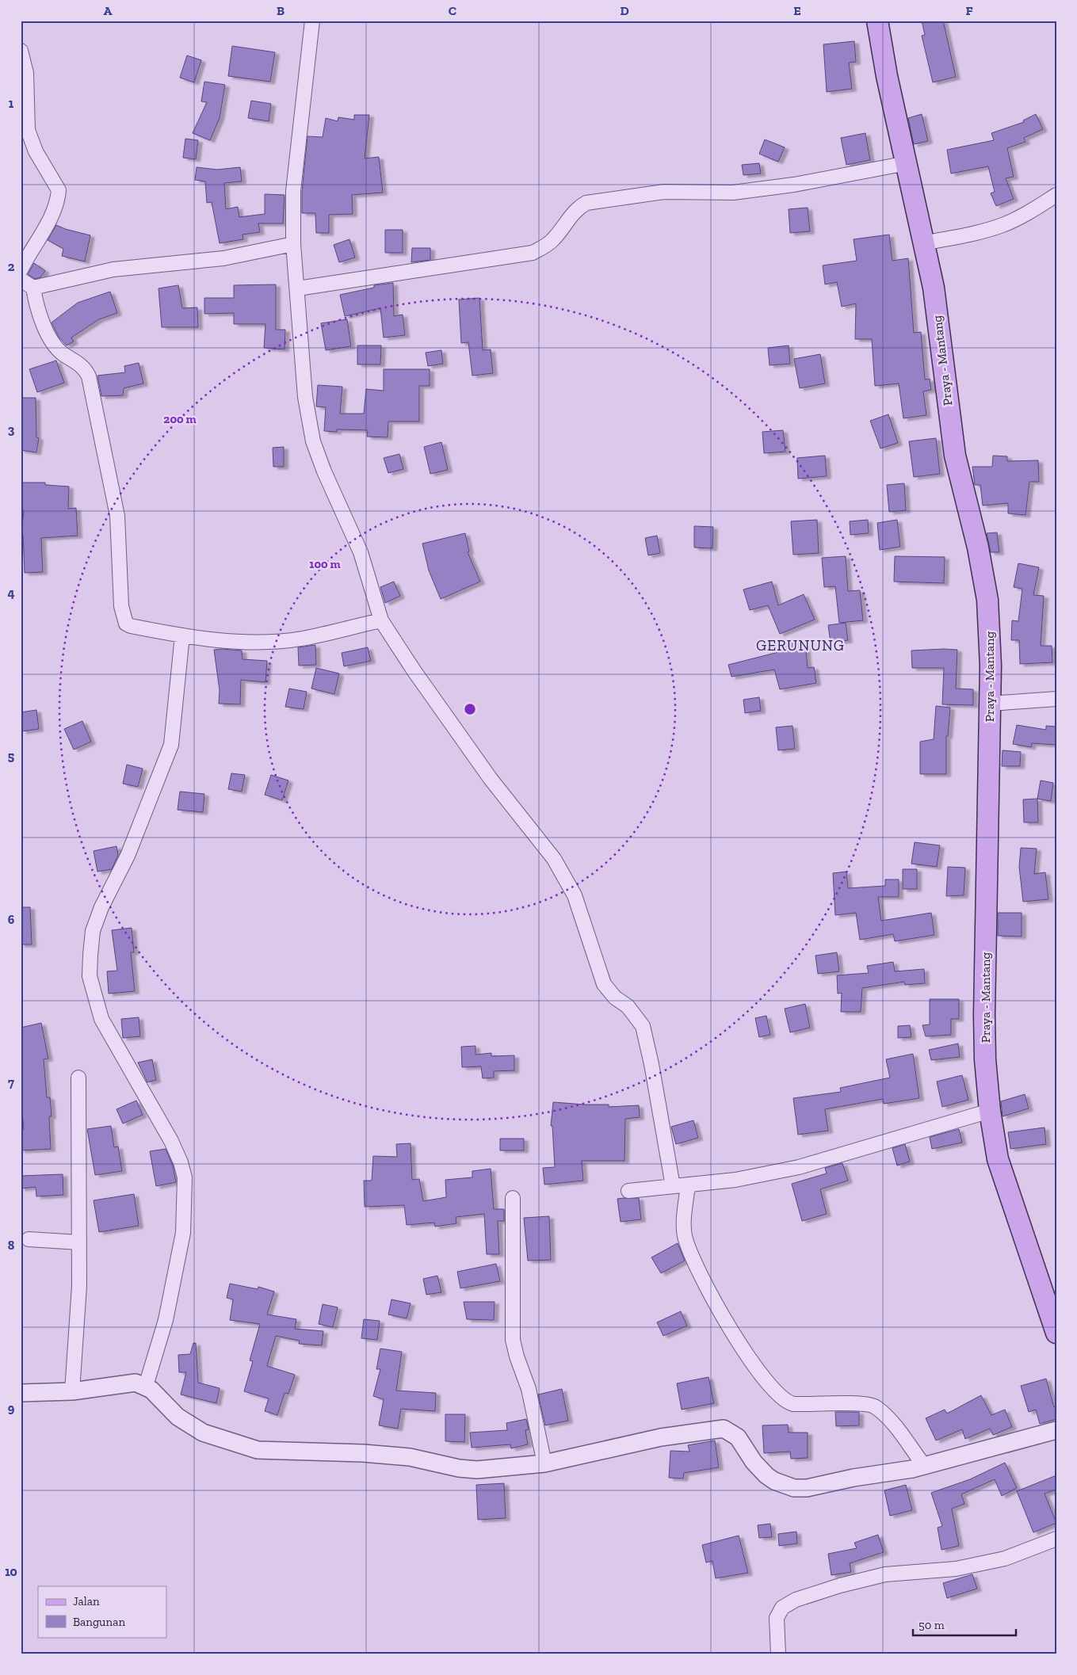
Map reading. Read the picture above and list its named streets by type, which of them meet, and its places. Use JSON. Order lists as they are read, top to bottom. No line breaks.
{"streets":{"main road":["Praya - Mantang"]},"districts":["GERUNUNG"],"legend":["Jalan","Bangunan"],"scale_bar":"50 m","grid":{"columns":["A","B","C","D","E","F"],"rows":["1","2","3","4","5","6","7","8","9","10"]},"rings":["200 m","100 m"]}
